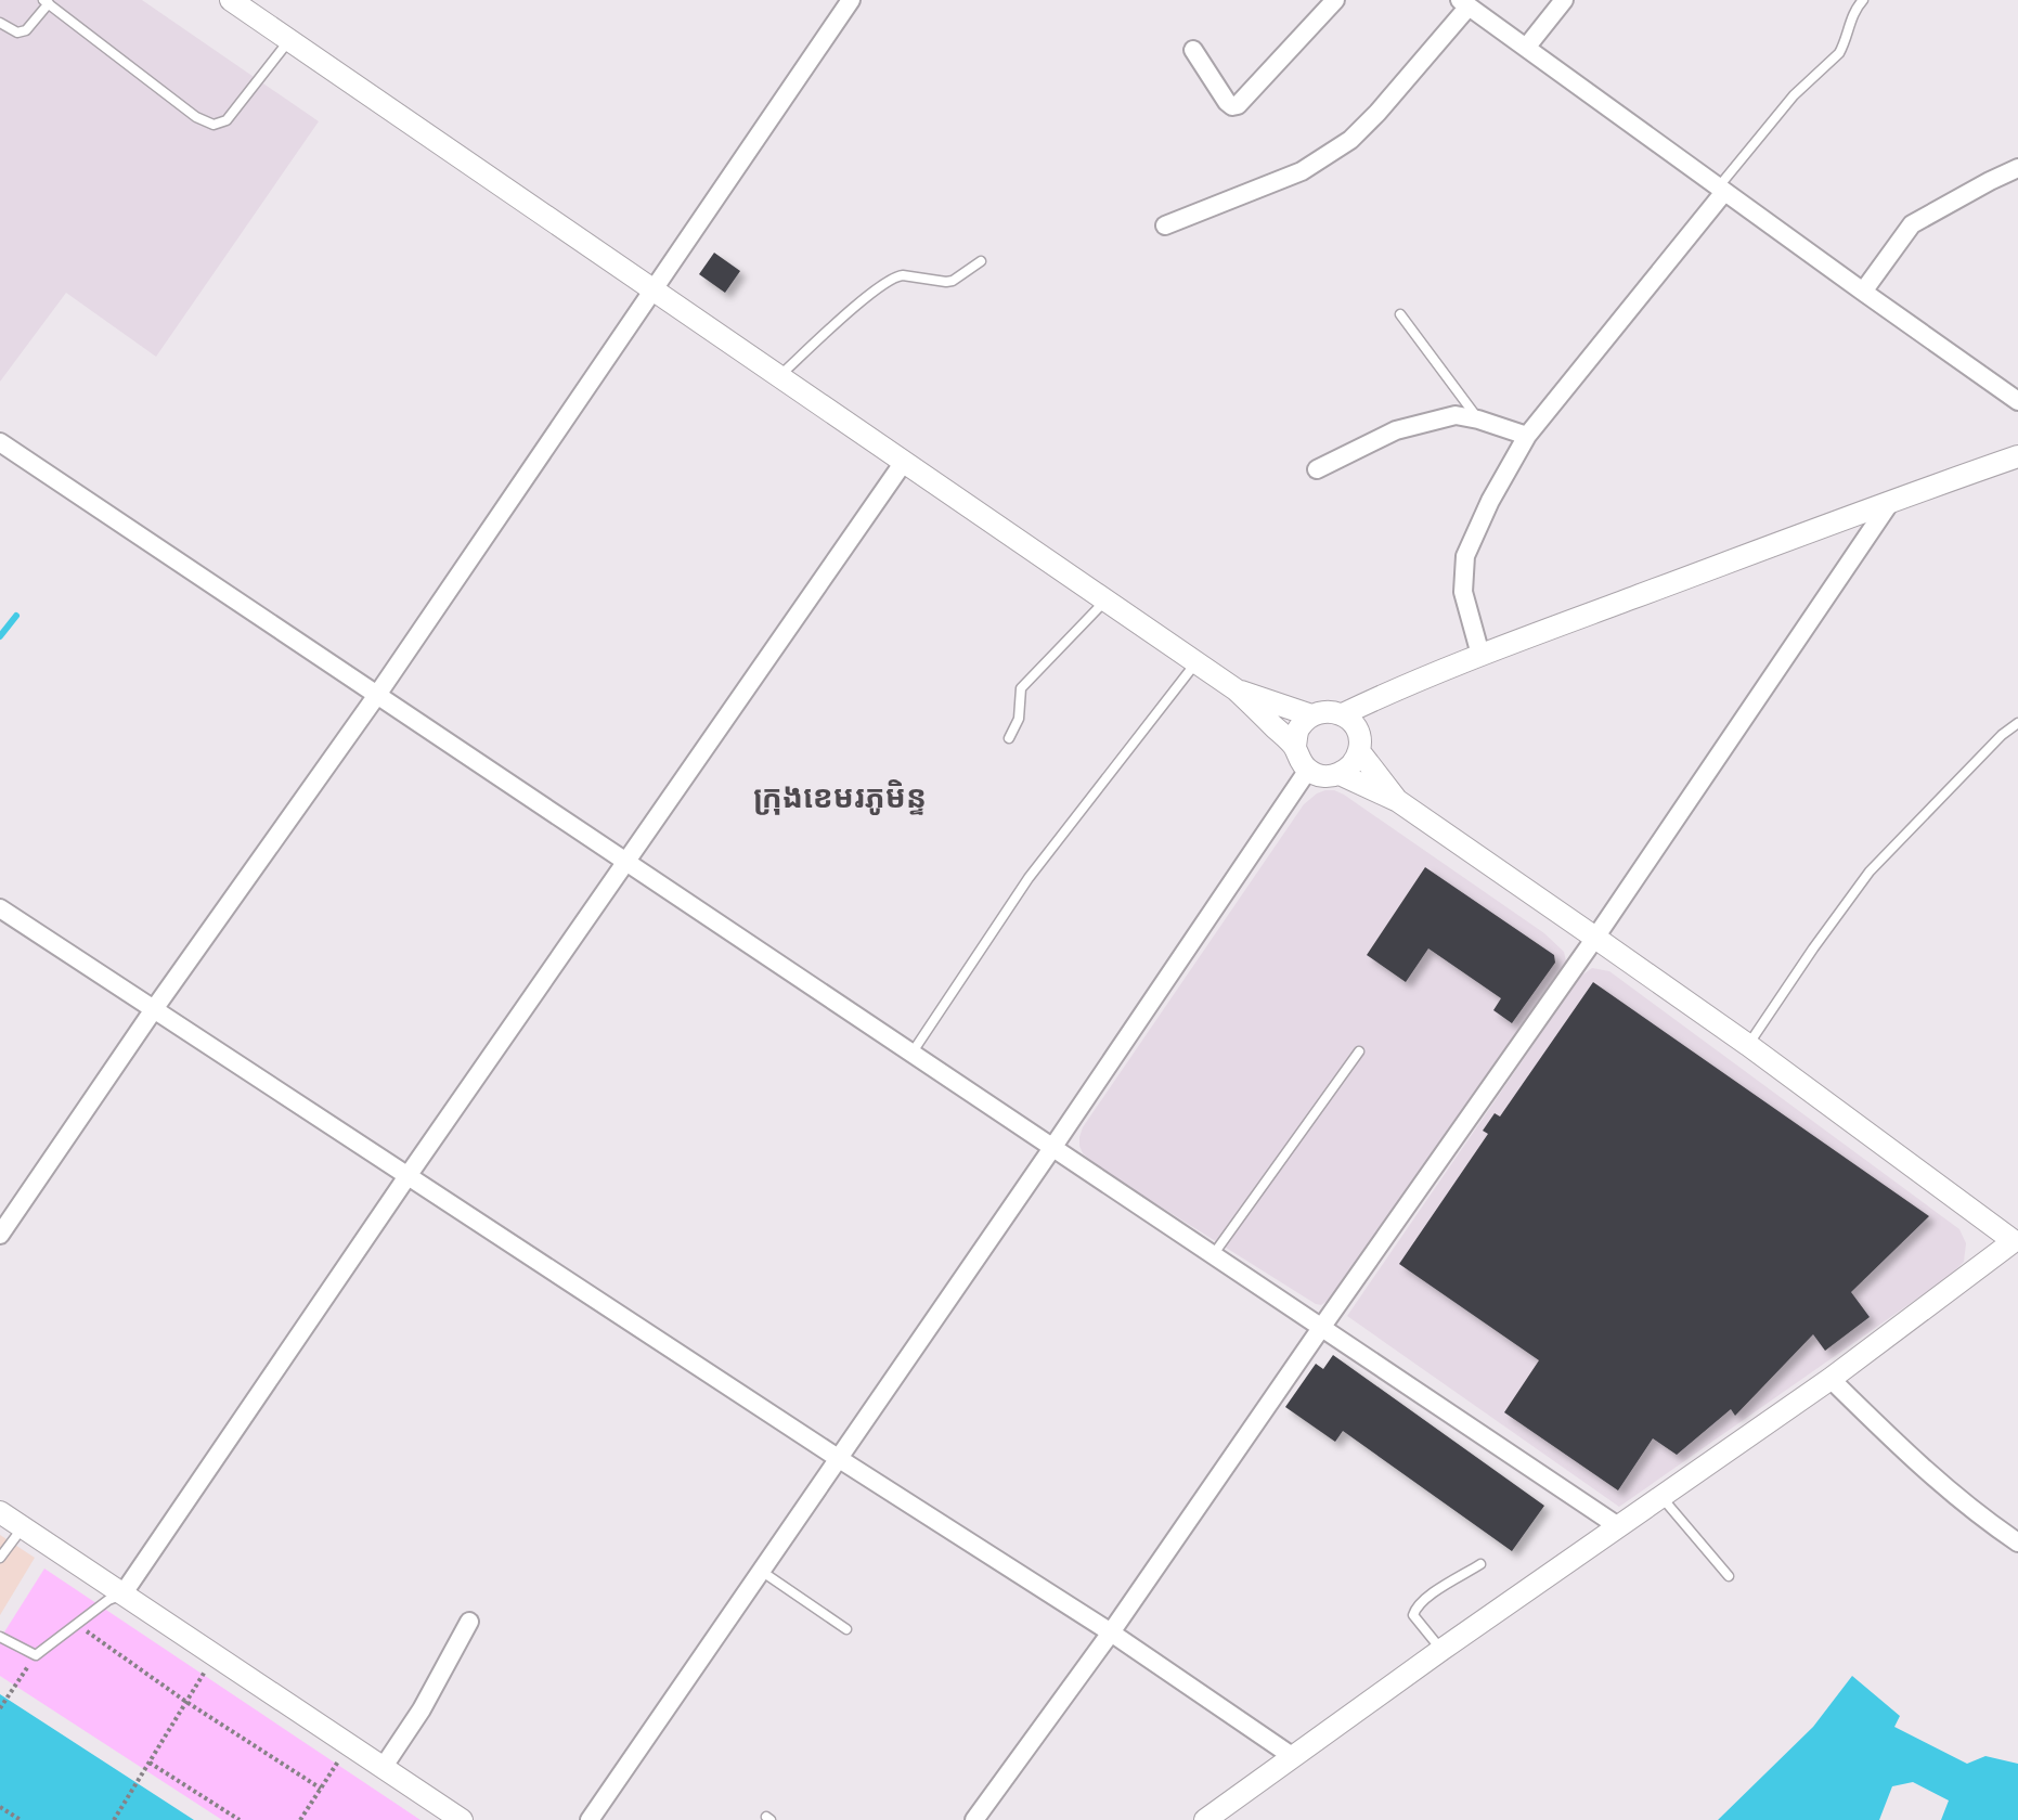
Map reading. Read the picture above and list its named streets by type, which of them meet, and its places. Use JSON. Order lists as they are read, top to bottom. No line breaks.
{"districts":["ក្រុងខេមរភូមិន្ទ"]}
